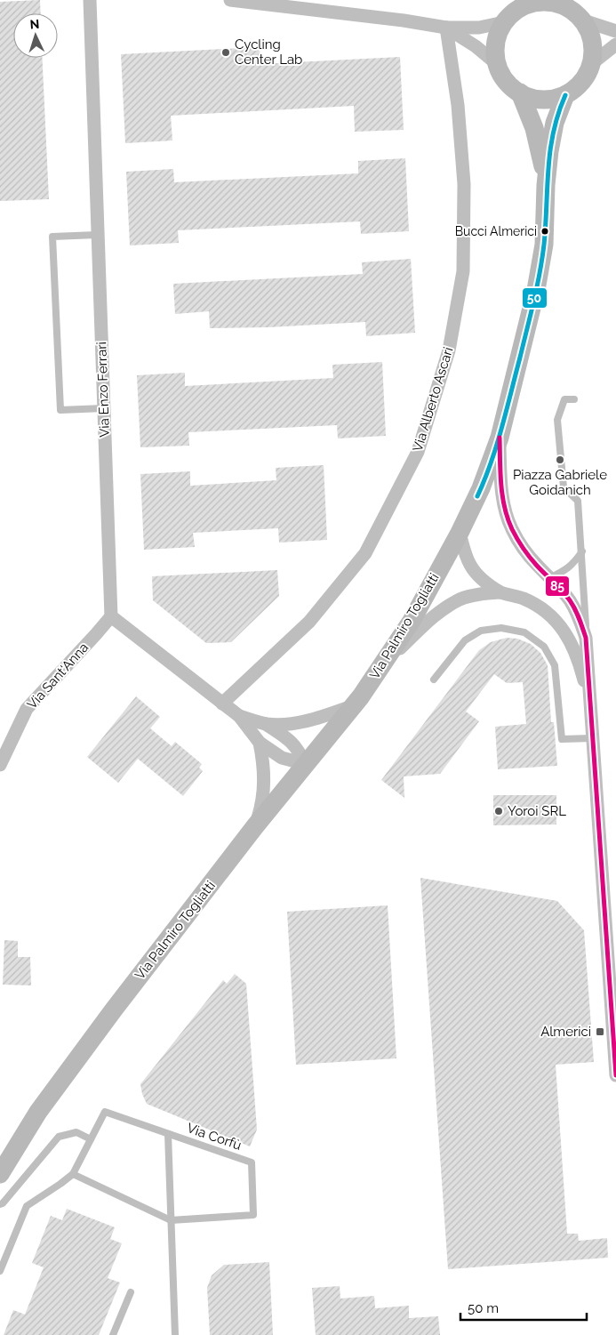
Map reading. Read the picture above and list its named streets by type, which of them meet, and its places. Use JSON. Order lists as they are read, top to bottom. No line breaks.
{"streets":{"main road":["Via Palmiro Togliatti"],"street":["Via Enzo Ferrari","Via Alberto Ascari","Via Sant'Anna"],"lane":["Via Corfù"]},"crossings":[["Via Enzo Ferrari","Via Sant'Anna"]],"places":{"other":["Cycling Center Lab","Bucci Almerici","Piazza Gabriele Goidanich","Yoroi SRL"],"transit":["Almerici"]},"lines":["transit line 50","transit line 85"],"scale_bar":"50 m","north":"top"}
